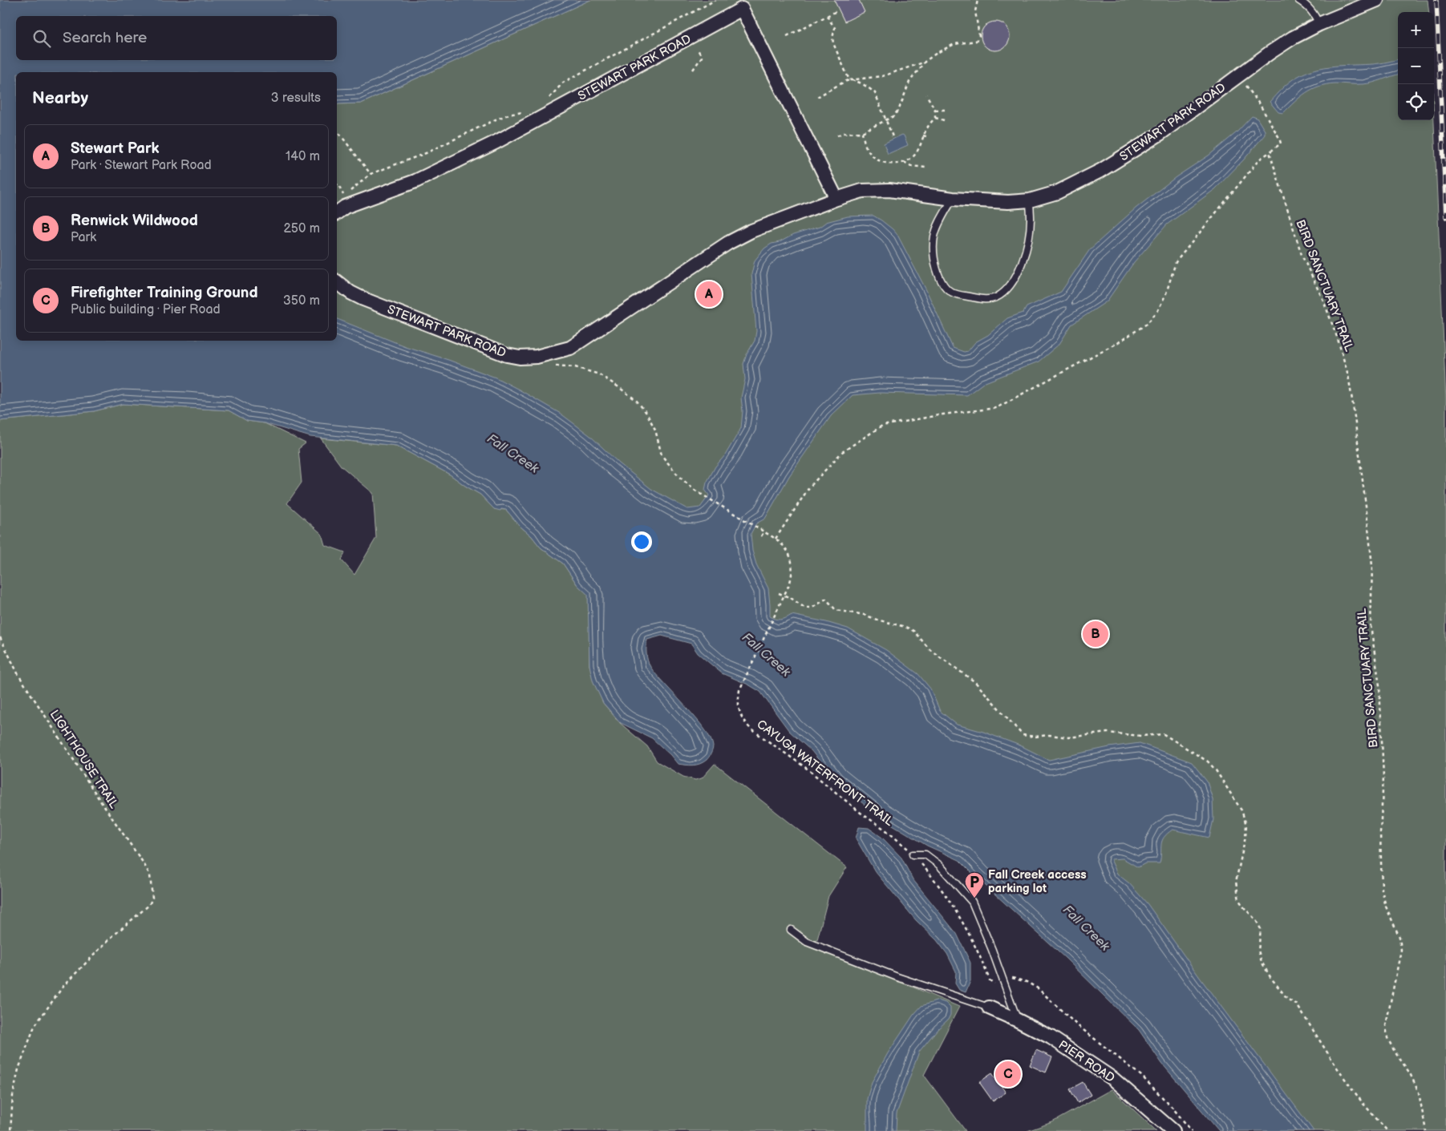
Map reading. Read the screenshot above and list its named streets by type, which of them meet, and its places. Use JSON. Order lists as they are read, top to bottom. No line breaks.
{"streets":{"street":["STEWART PARK ROAD","PIER ROAD"],"path":["BIRD SANCTUARY TRAIL","LIGHTHOUSE TRAIL","CAYUGA WATERFRONT TRAIL"]},"water":["Fall Creek"],"places":{"parking":["Fall Creek access parking lot"]},"page":{"map_buttons":["+","−"],"search":"Search here","heading":["Nearby","3 results"],"list":[{"mark":"A","name":"Stewart Park","note":"Park · Stewart Park Road","value":"140 m"},{"mark":"B","name":"Renwick Wildwood","note":"Park","value":"250 m"},{"mark":"C","name":"Firefighter Training Ground","note":"Public building · Pier Road","value":"350 m"}],"pins":["A","B","C"]}}
